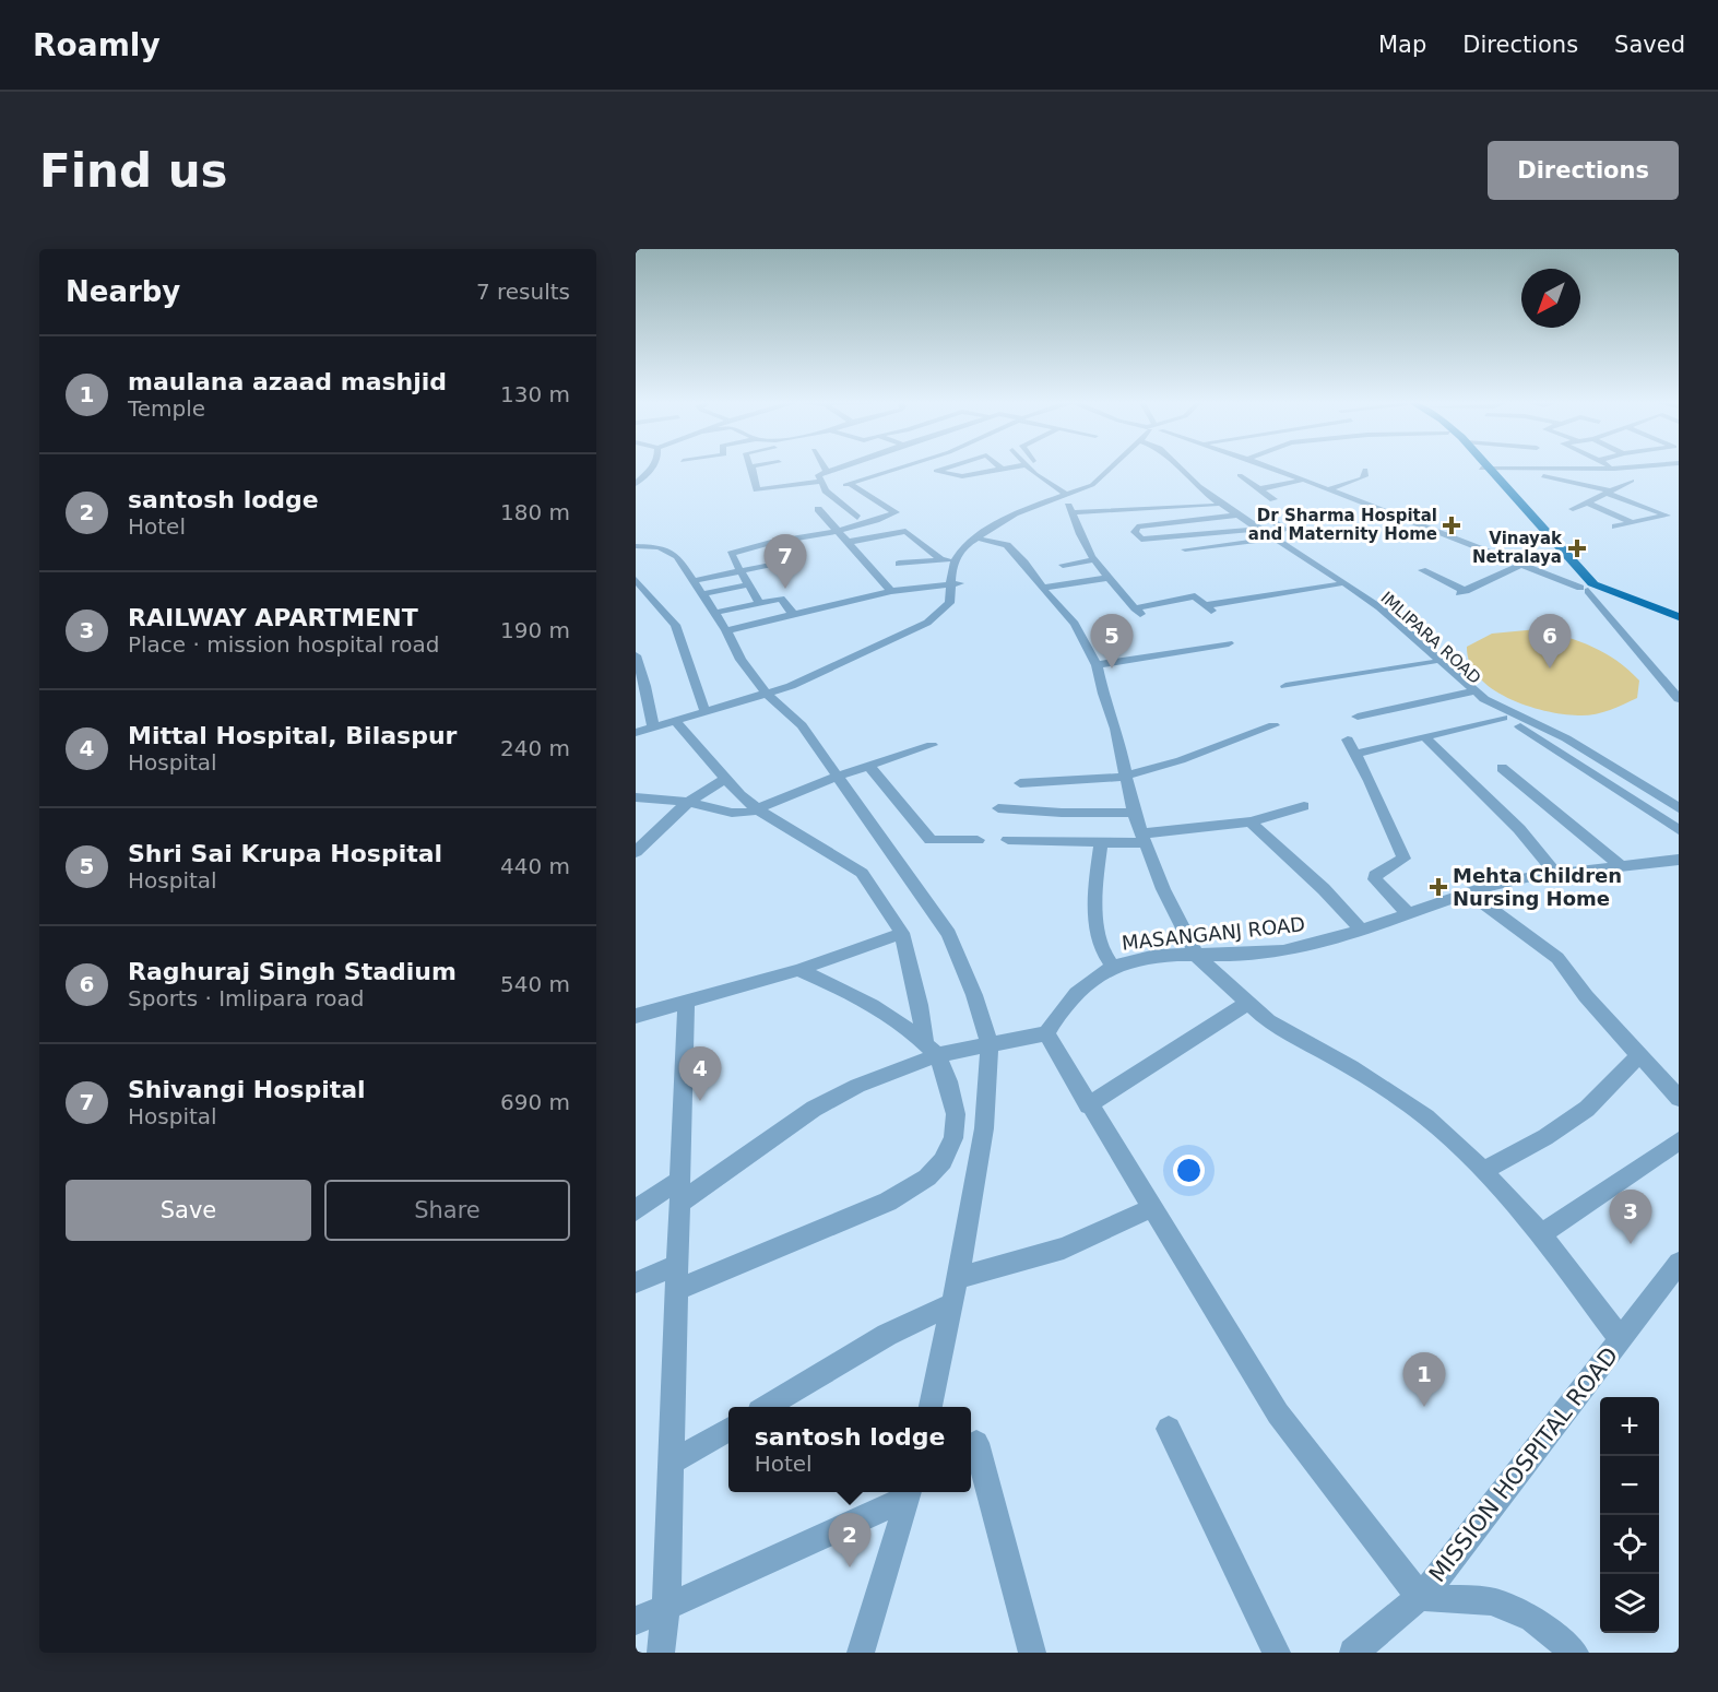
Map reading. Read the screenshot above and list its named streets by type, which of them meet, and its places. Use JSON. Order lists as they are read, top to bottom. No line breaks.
{"streets":{"street":["IMLIPARA ROAD","MASANGANJ ROAD","MISSION HOSPITAL ROAD"]},"places":{"health":["Dr Sharma Hospital and Maternity Home","Vinayak Netralaya","Mehta Children Nursing Home"]},"north":"bottom left","page":{"header":"Roamly","nav":["Map","Directions","Saved"],"buttons":["Directions",["Save","Share"]],"title":"Find us","heading":["Nearby","7 results"],"list":[{"mark":"1","name":"maulana azaad mashjid","note":"Temple","value":"130 m"},{"mark":"2","name":"santosh lodge","note":"Hotel","value":"180 m"},{"mark":"3","name":"RAILWAY APARTMENT","note":"Place · mission hospital road","value":"190 m"},{"mark":"4","name":"Mittal Hospital, Bilaspur","note":"Hospital","value":"240 m"},{"mark":"5","name":"Shri Sai Krupa Hospital","note":"Hospital","value":"440 m"},{"mark":"6","name":"Raghuraj Singh Stadium","note":"Sports · Imlipara road","value":"540 m"},{"mark":"7","name":"Shivangi Hospital","note":"Hospital","value":"690 m"}],"pins":["7","5","6","4","3","1","2"],"map_buttons":["+","−"],"popup":["santosh lodge","Hotel"]}}
